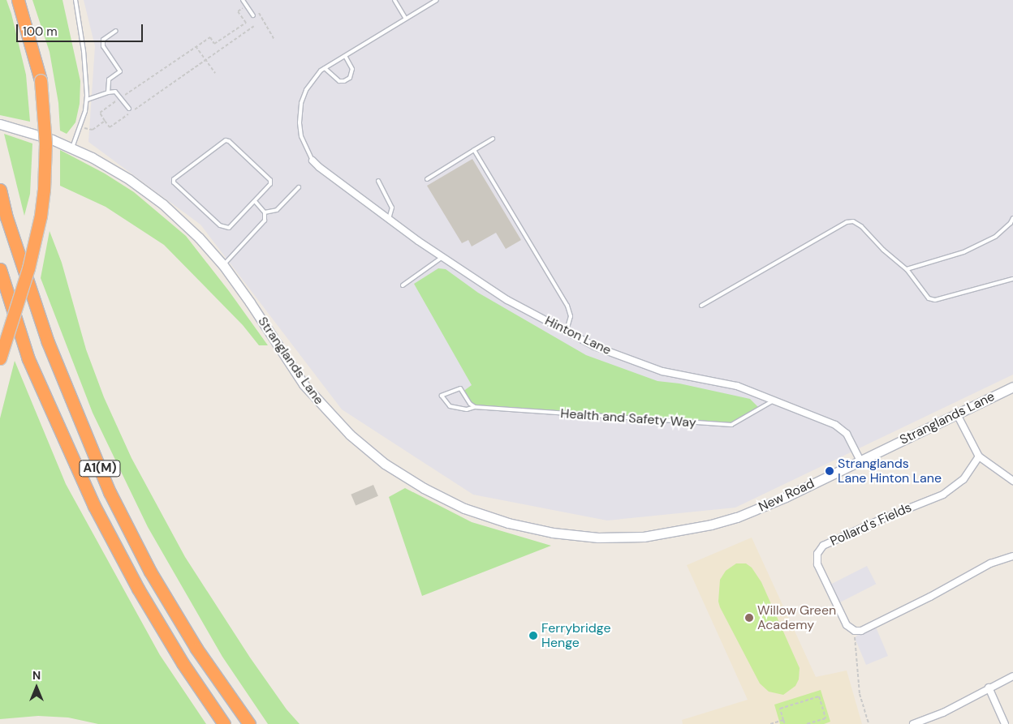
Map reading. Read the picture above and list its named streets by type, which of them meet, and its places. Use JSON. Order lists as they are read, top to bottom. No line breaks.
{"streets":{"highway":["A1(M)"],"main road":["Stranglands Lane","New Road"],"street":["Hinton Lane","Pollard's Fields"],"lane":["Health and Safety Way"]},"crossings":[["Hinton Lane","Stranglands Lane"],["Hinton Lane","Health and Safety Way"],["Hinton Lane","New Road"],["Stranglands Lane","New Road"]],"places":["Stranglands Lane Hinton Lane","Willow Green Academy","Ferrybridge Henge"],"scale_bar":"100 m","north":"top"}
